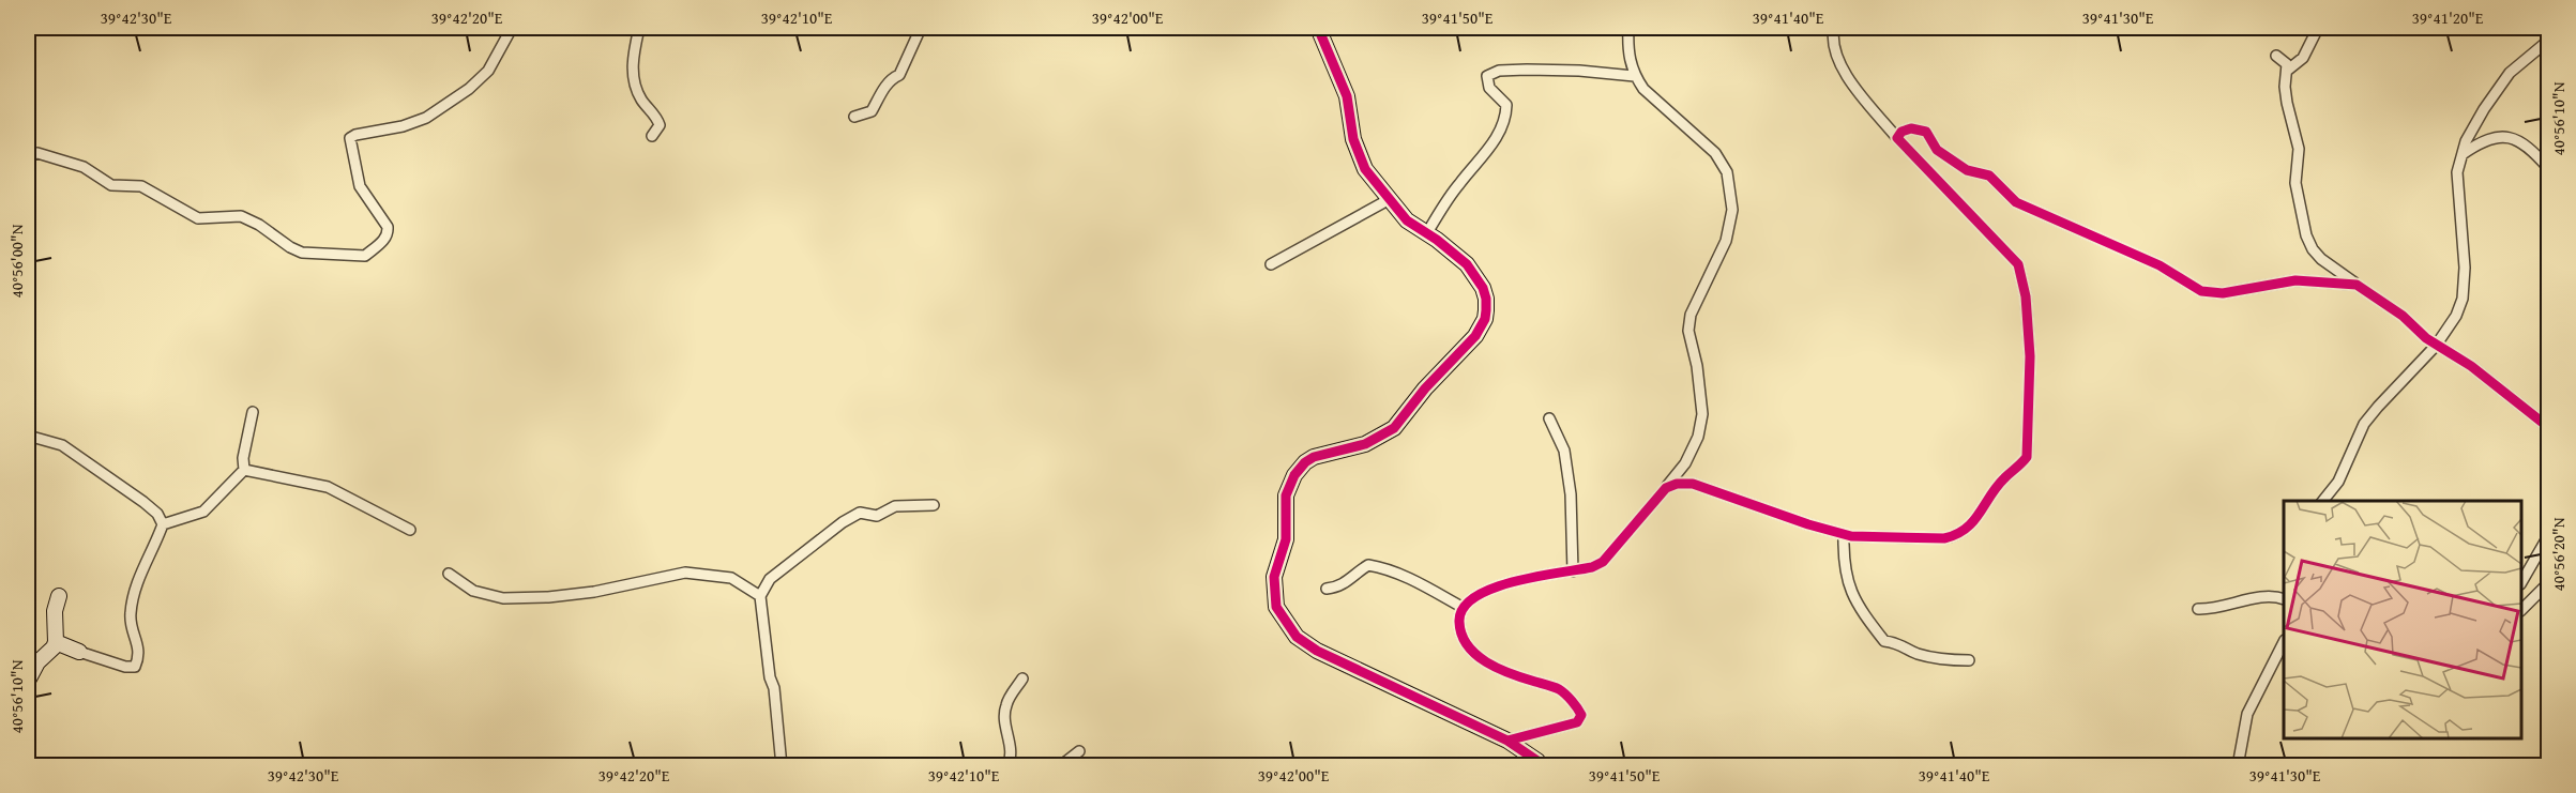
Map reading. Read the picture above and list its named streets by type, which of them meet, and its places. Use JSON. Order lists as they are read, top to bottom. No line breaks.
{"coordinates":["39°42'30\"E","39°42'20\"E","39°42'10\"E","39°42'00\"E","39°41'50\"E","39°41'40\"E","39°41'30\"E","39°41'20\"E","40°56'10\"N","40°56'00\"N","40°56'20\"N"]}
